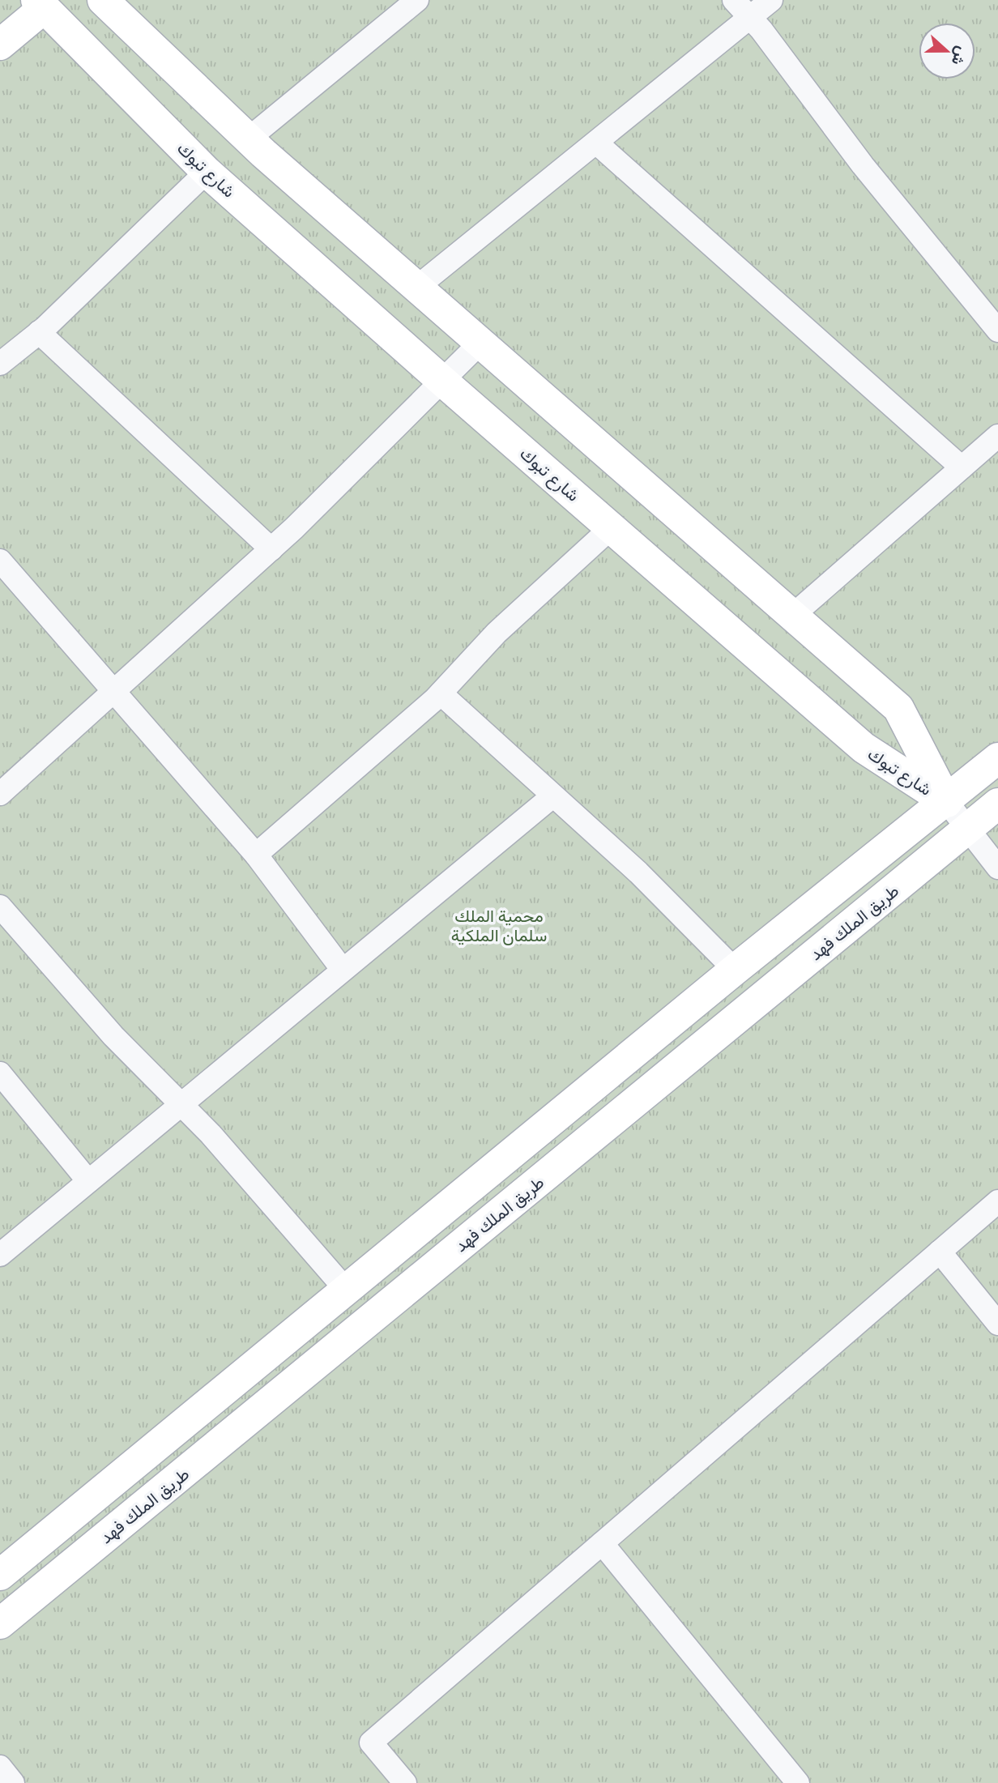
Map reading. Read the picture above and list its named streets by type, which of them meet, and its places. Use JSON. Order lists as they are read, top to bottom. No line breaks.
{"streets":{"street":["شارع تبوك","طريق الملك فهد"]},"parks":["محمية الملك سلمان الملكية"],"north":"right"}
